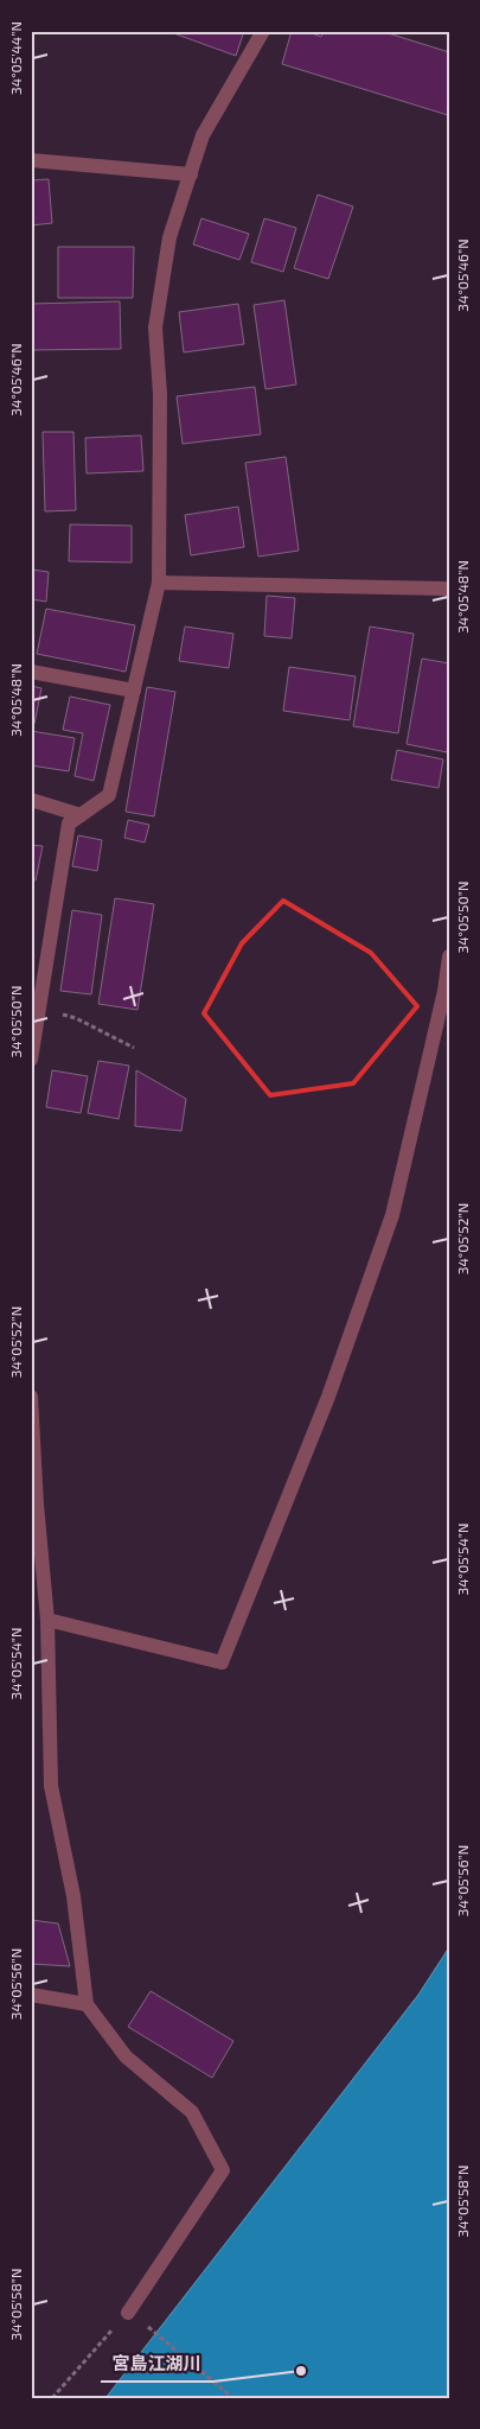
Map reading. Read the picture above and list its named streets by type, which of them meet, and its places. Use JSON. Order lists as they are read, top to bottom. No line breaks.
{"places":["宮島江湖川"],"coordinates":["34°05'44\"N","34°05'46\"N","34°05'48\"N","34°05'50\"N","34°05'52\"N","34°05'54\"N","34°05'56\"N","34°05'58\"N"]}
